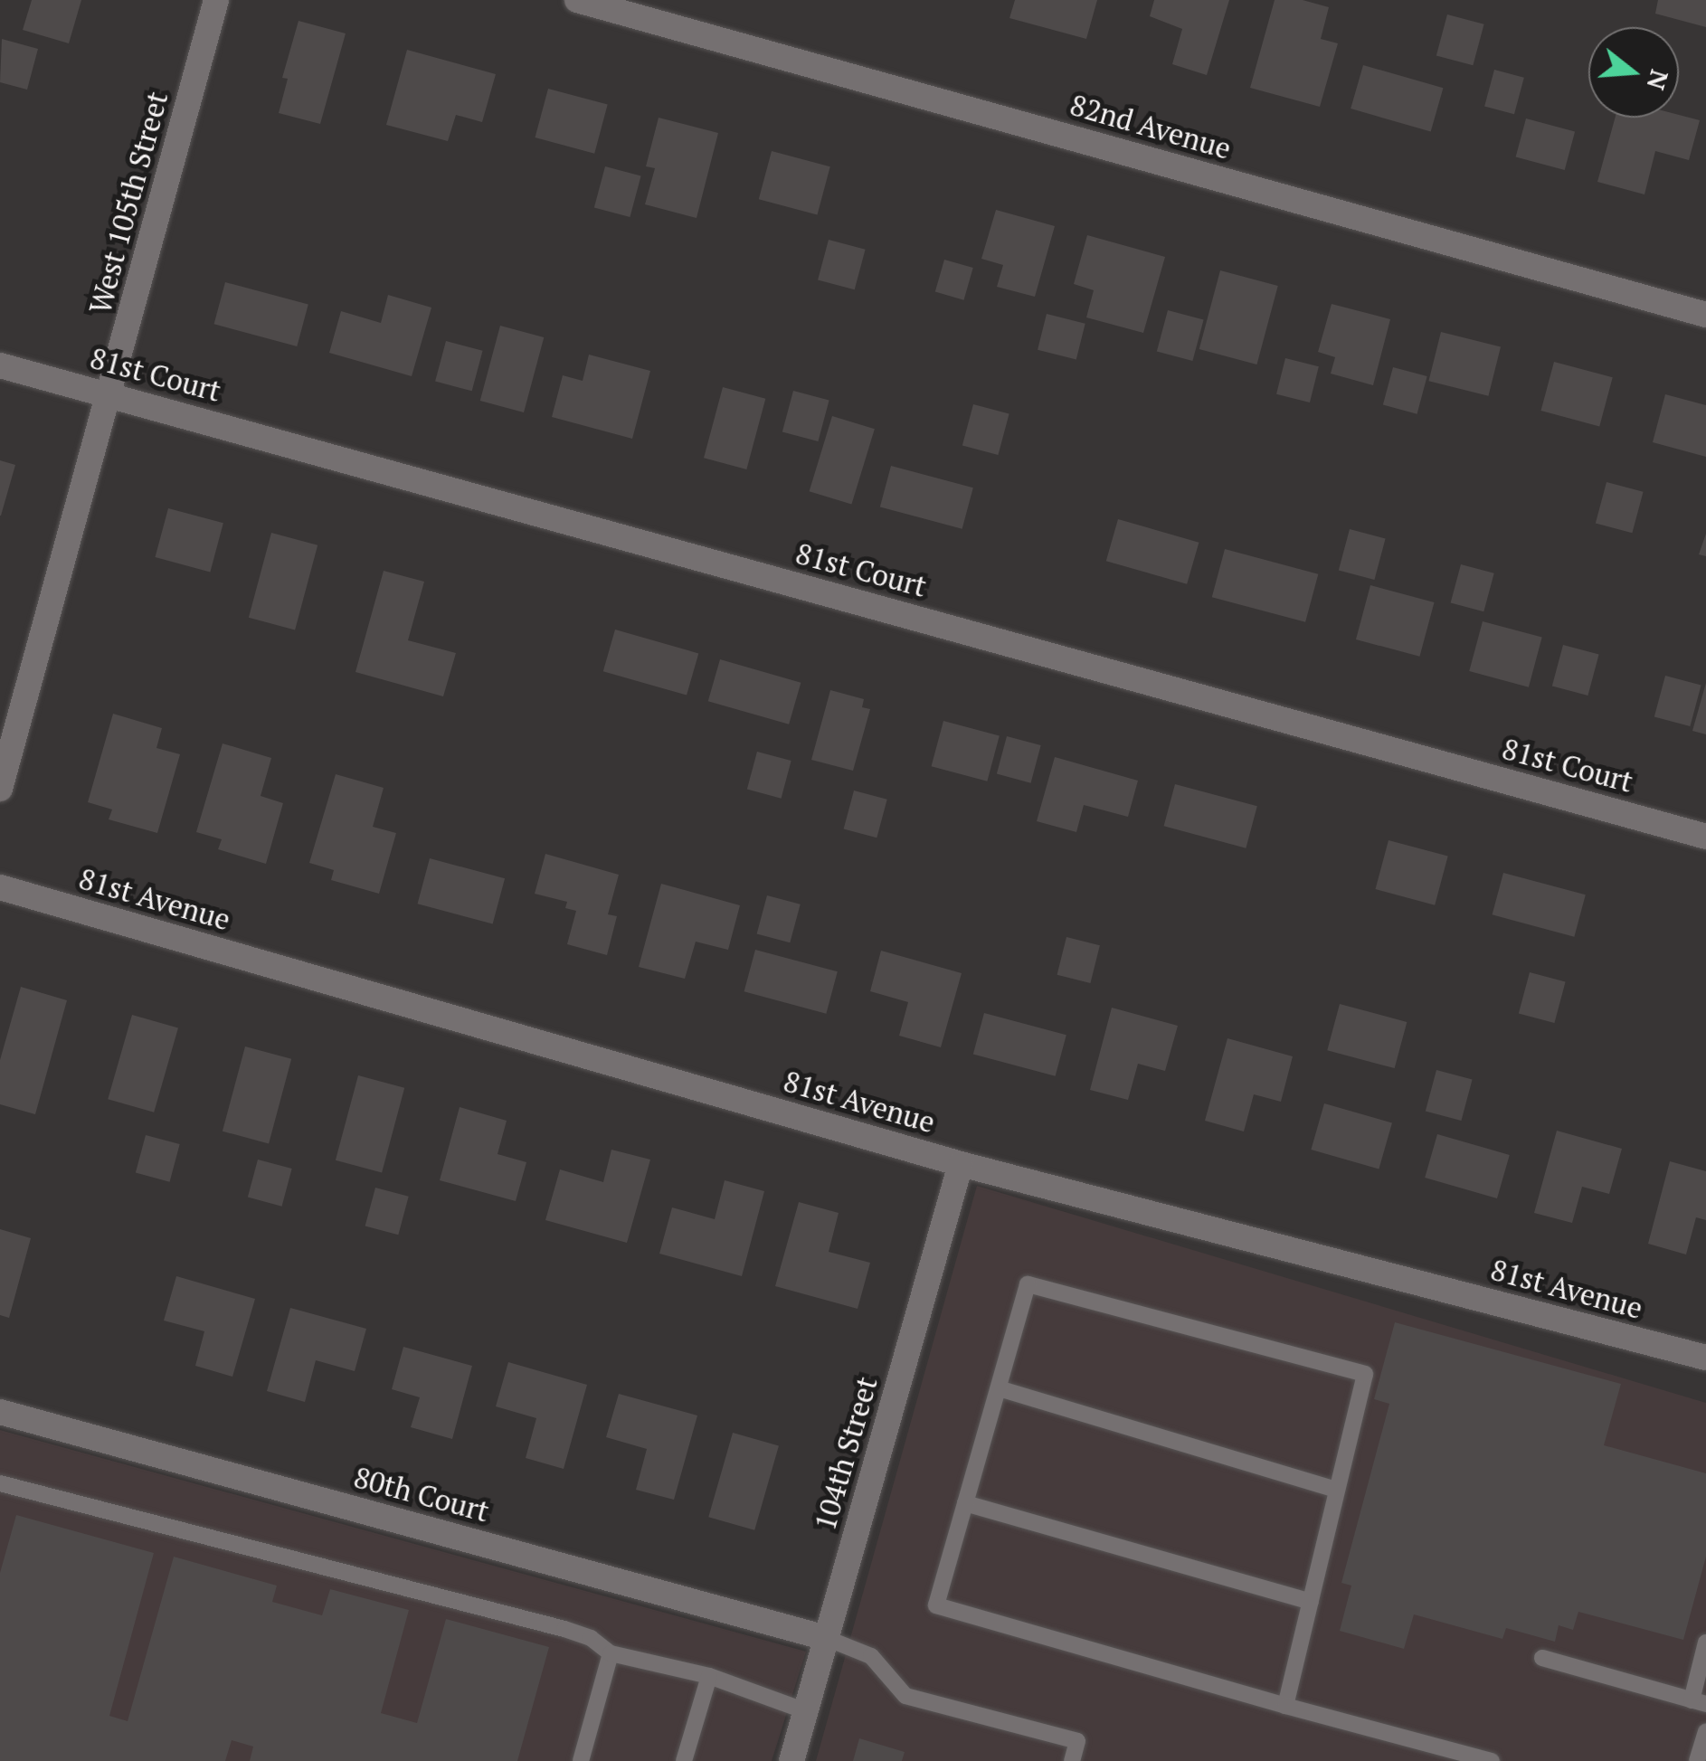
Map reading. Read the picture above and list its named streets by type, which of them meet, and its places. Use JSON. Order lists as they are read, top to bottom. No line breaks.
{"streets":{"street":["82nd Avenue","West 105th Street","81st Court","81st Avenue","104th Street","80th Court"]},"crossings":[["West 105th Street","81st Court"],["81st Avenue","104th Street"],["104th Street","80th Court"]],"north":"right"}
